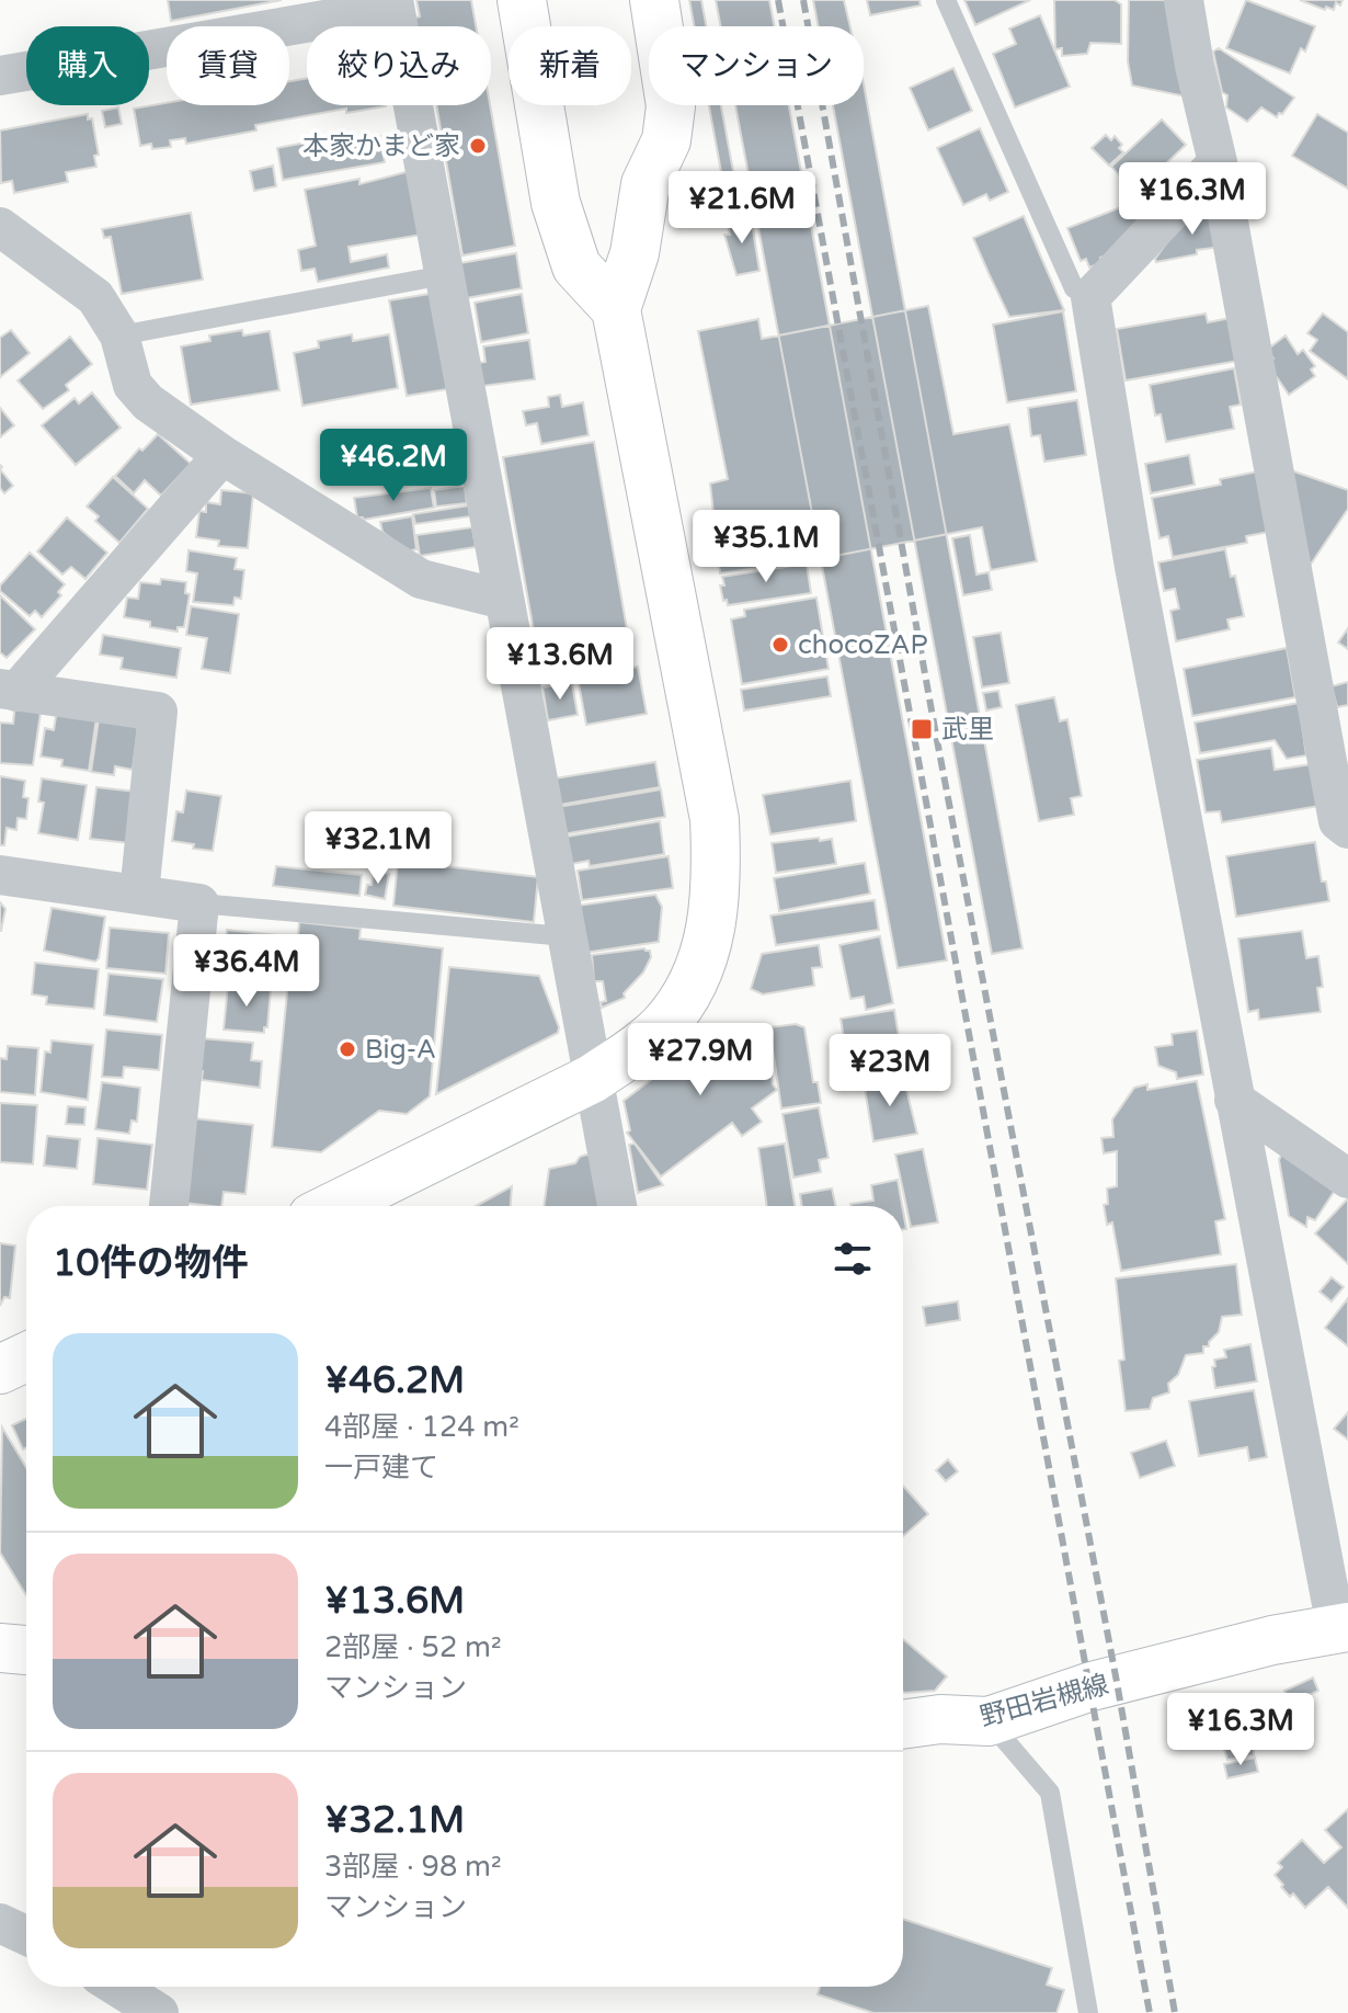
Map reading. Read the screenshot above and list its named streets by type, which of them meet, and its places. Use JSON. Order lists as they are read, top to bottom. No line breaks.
{"streets":{"street":["野田岩槻線"]},"places":{"other":["本家かまど家","chocoZAP","Big-A"],"transit":["武里"]},"page":{"chip":["購入","賃貸","絞り込み","新着","マンション"],"price":["¥16.3M","¥21.6M","¥46.2M","¥35.1M","¥13.6M","¥32.1M","¥36.4M","¥27.9M","¥23M","¥16.3M"],"heading":"10件の物件","list":[{"name":"¥46.2M","note":"4部屋 · 124 m² · 一戸建て"},{"name":"¥13.6M","note":"2部屋 · 52 m² · マンション"},{"name":"¥32.1M","note":"3部屋 · 98 m² · マンション"}]}}
